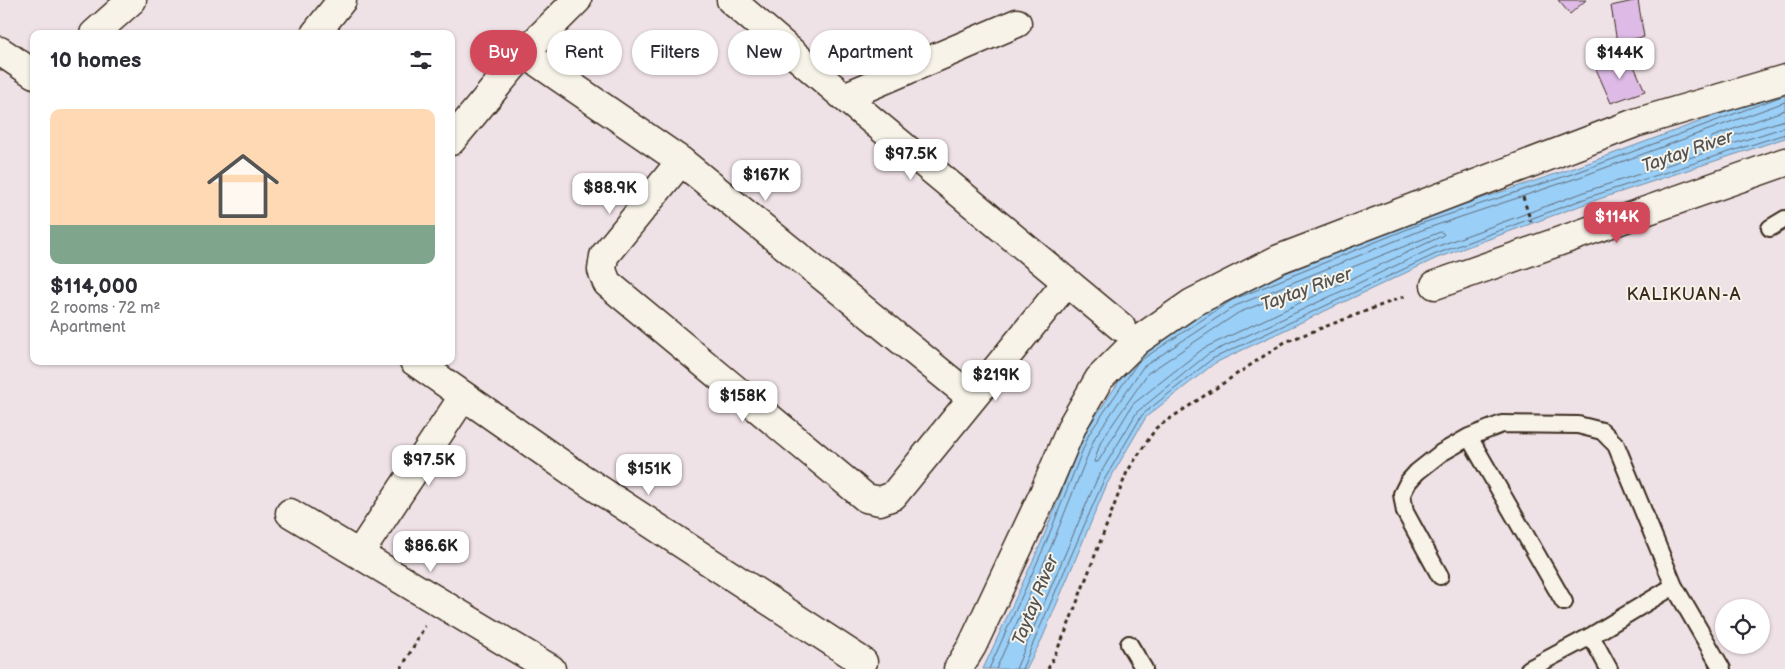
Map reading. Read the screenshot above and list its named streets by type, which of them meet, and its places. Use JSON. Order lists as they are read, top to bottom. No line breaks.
{"districts":["KALIKUAN-A"],"water":["Taytay River"],"page":{"chip":["Buy","Rent","Filters","New","Apartment"],"heading":"10 homes","price":["$144K","$97.5K","$167K","$88.9K","$114K","$219K","$158K","$97.5K","$151K","$86.6K"],"list":[{"name":"$114,000","note":"2 rooms · 72 m² · Apartment"}]}}
